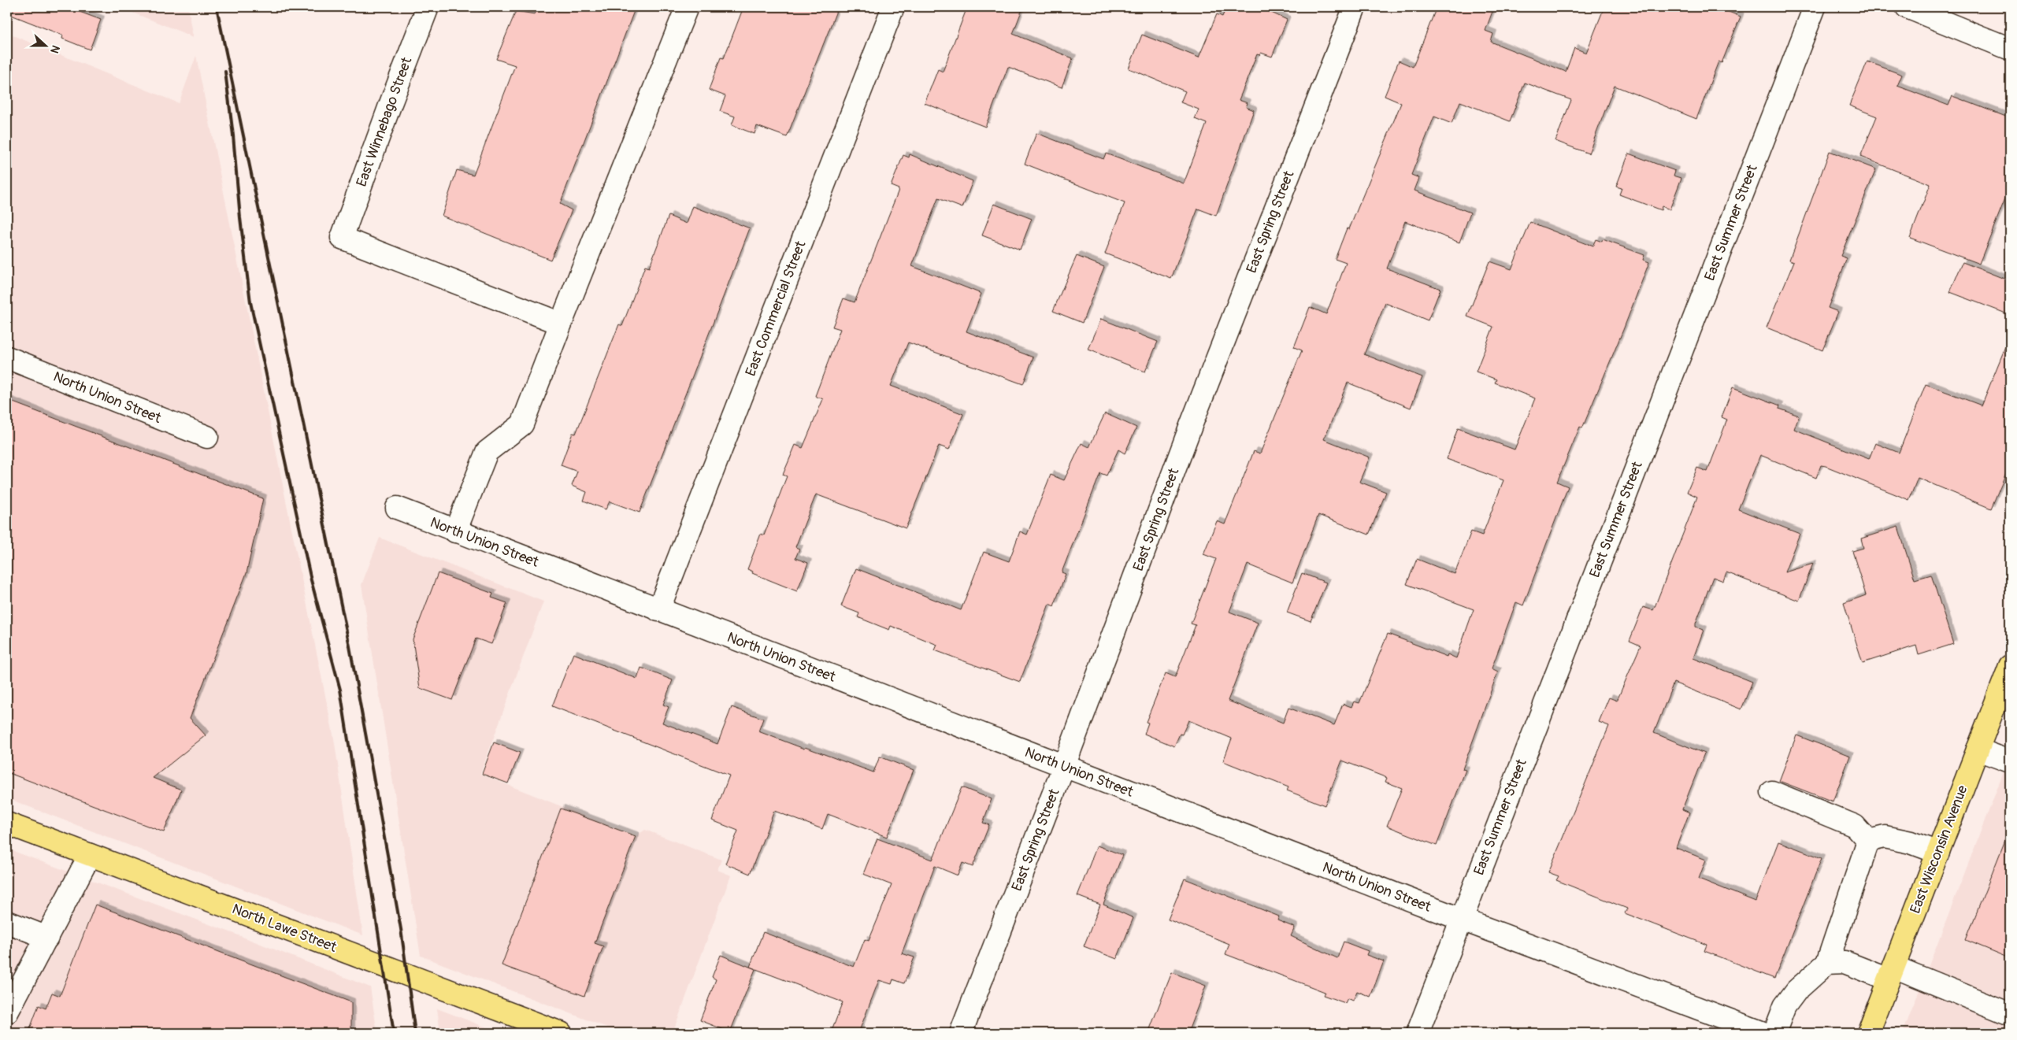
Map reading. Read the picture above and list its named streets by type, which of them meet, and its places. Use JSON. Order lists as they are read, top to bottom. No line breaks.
{"streets":{"main road":["East Wisconsin Avenue","North Lawe Street"],"street":["East Winnebago Street","East Spring Street","East Summer Street","East Commercial Street","North Union Street"]},"crossings":[["East Spring Street","North Union Street"],["East Summer Street","North Union Street"],["East Commercial Street","North Union Street"]],"north":"right"}
